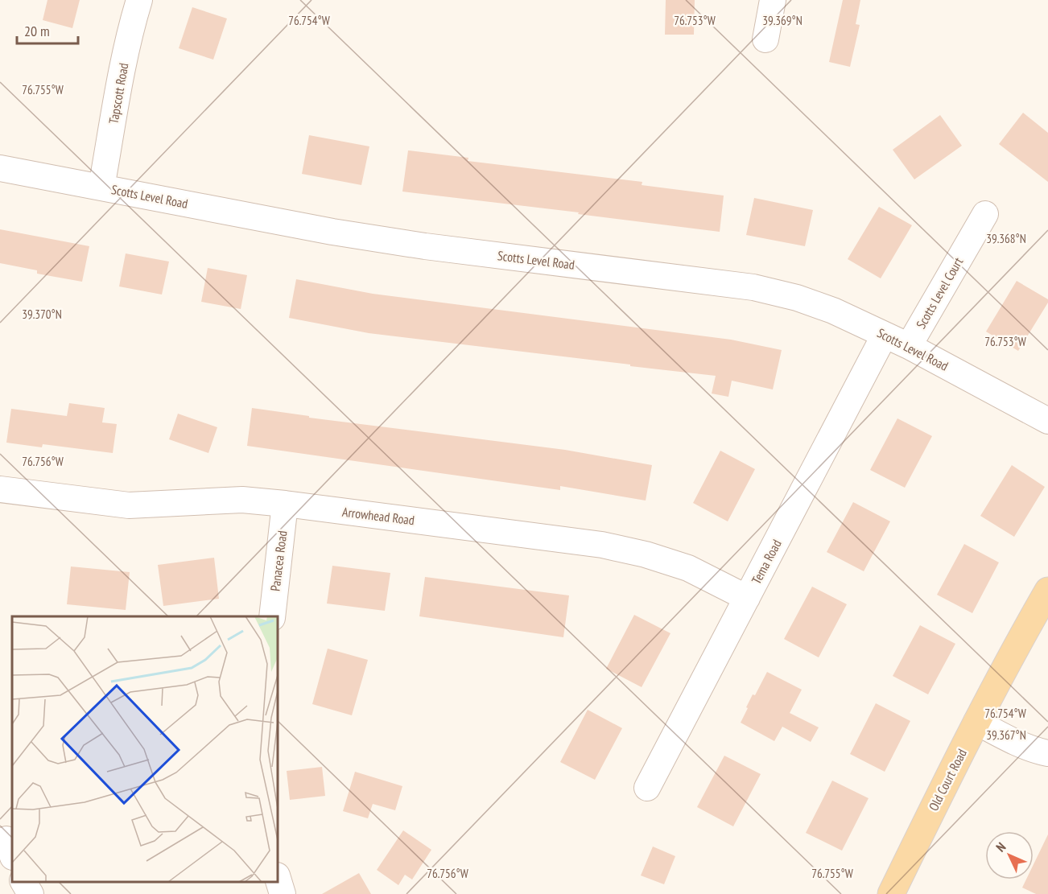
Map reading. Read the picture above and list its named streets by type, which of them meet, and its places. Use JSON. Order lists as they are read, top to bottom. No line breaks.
{"streets":{"main road":["Old Court Road"],"street":["Tapscott Road","Scotts Level Road","Scotts Level Court","Arrowhead Road","Panacea Road","Tema Road"]},"crossings":[["Tapscott Road","Scotts Level Road"],["Scotts Level Road","Scotts Level Court"],["Scotts Level Road","Tema Road"],["Arrowhead Road","Panacea Road"],["Arrowhead Road","Tema Road"]],"scale_bar":"20 m","north":"top left","coordinates":["76.754°W","76.753°W","39.369°N","76.755°W","39.368°N","39.370°N","76.756°W","39.367°N"]}
